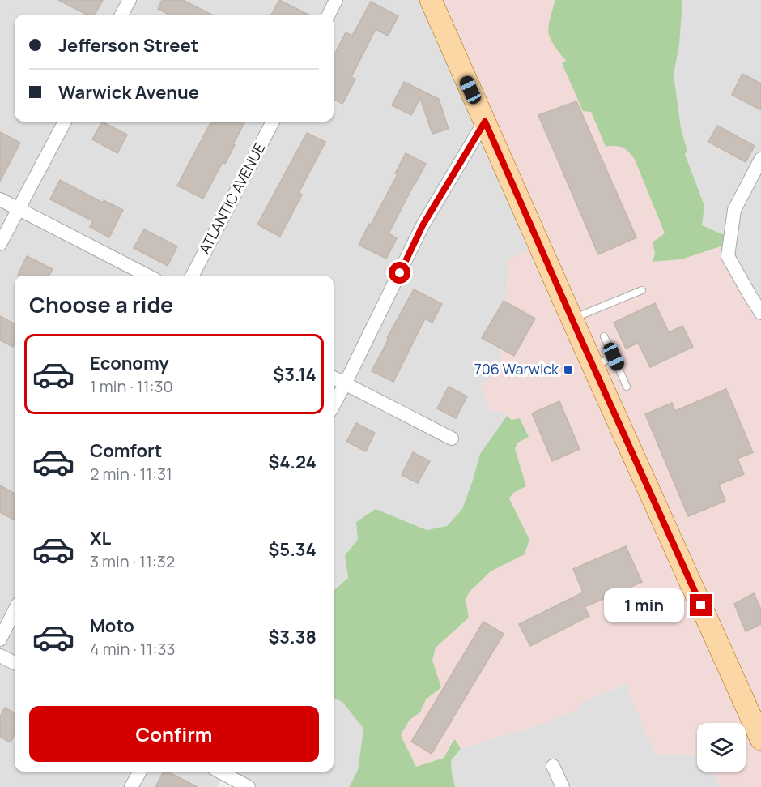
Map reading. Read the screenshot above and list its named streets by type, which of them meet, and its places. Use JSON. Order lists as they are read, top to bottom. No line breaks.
{"streets":{"street":["ATLANTIC AVENUE"]},"places":{"transit":["706 Warwick"]},"page":{"banner":["Jefferson Street","Warwick Avenue"],"heading":"Choose a ride","list":[{"name":"Economy","note":"1 min · 11:30","value":"$3.14"},{"name":"Comfort","note":"2 min · 11:31","value":"$4.24"},{"name":"XL","note":"3 min · 11:32","value":"$5.34"},{"name":"Moto","note":"4 min · 11:33","value":"$3.38"}],"bubble":"1 min","buttons":"Confirm"}}
